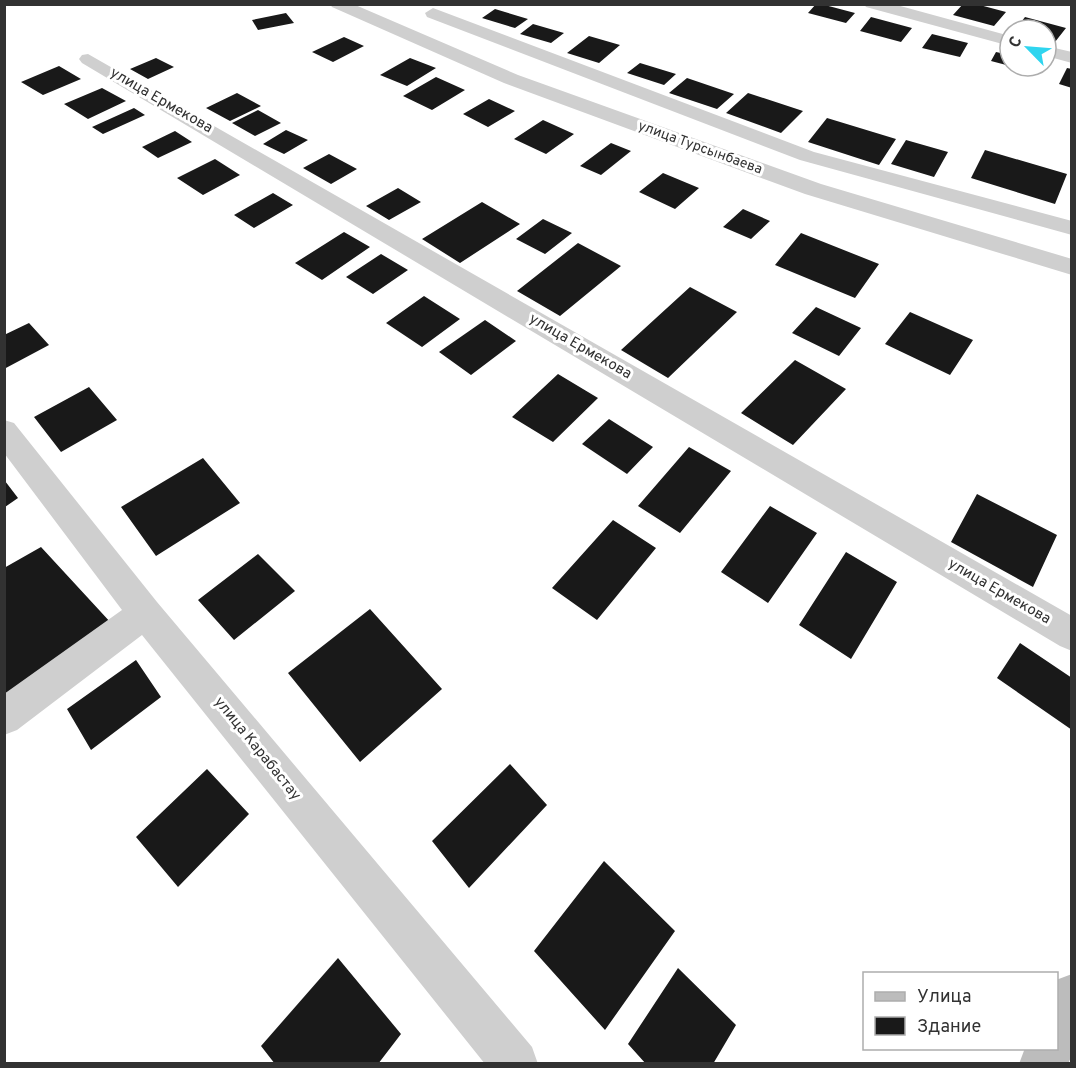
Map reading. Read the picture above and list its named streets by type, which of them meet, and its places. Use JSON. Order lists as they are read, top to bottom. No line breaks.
{"streets":{"street":["улица Ермекова","улица Турсынбаева","улица Карабастау"]},"legend":["Улица","Здание"],"north":"top left"}
